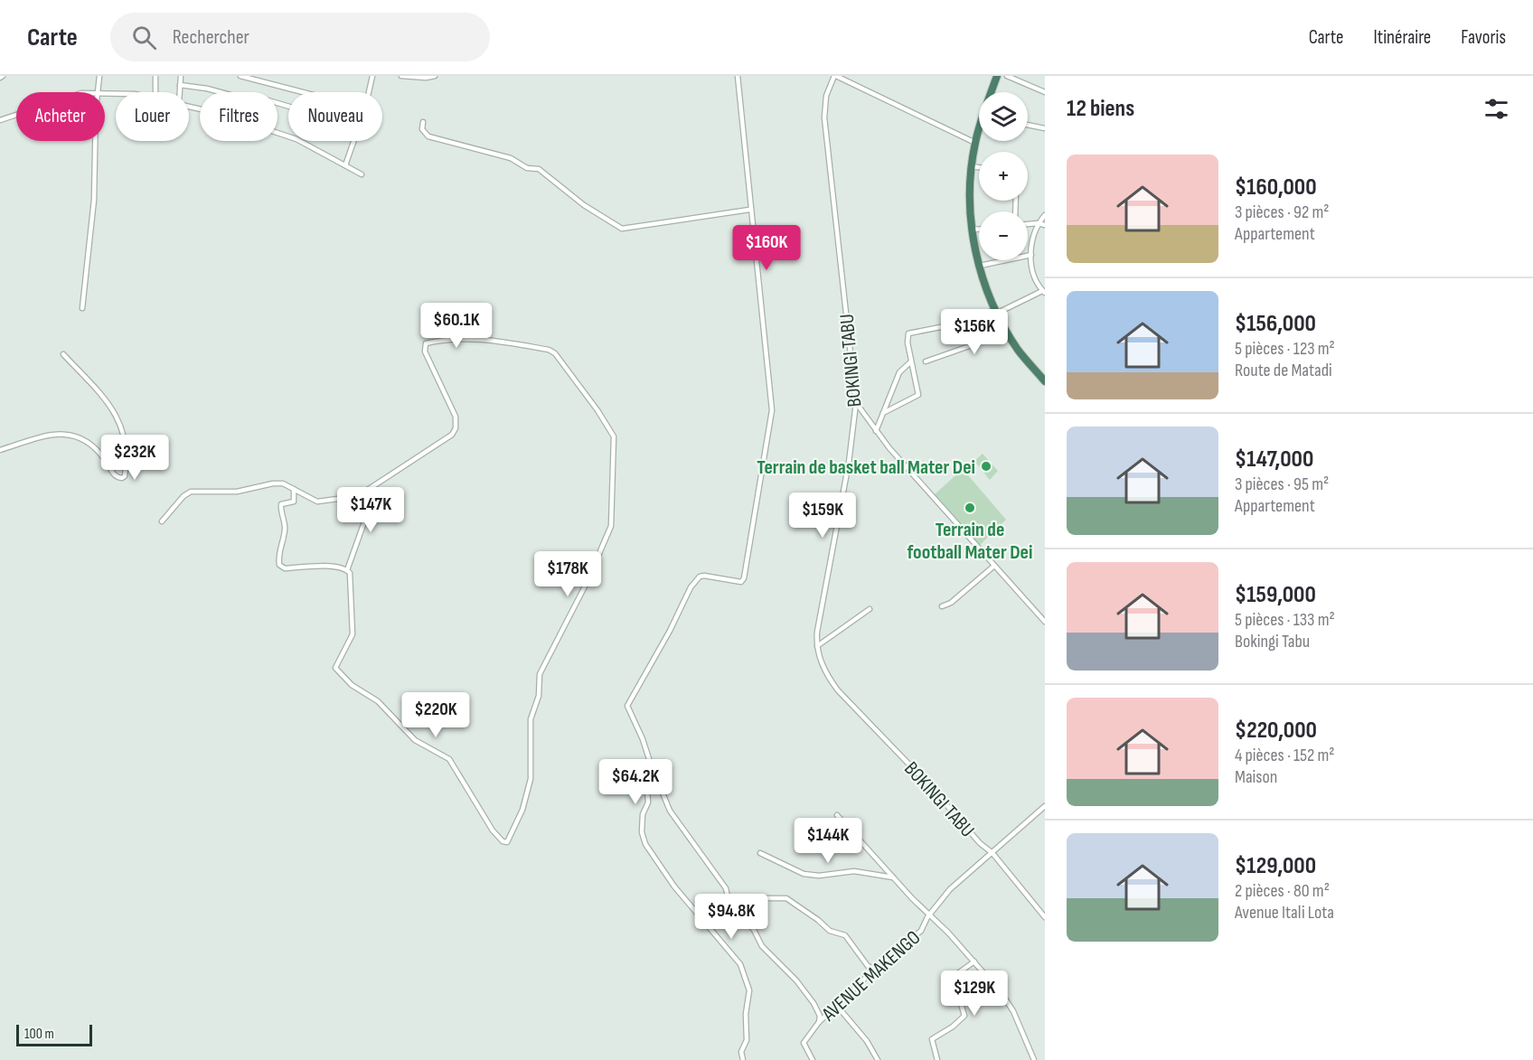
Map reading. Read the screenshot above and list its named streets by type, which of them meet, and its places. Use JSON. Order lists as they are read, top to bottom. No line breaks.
{"streets":{"street":["BOKINGI TABU","AVENUE MAKENGO"]},"crossings":[["BOKINGI TABU","AVENUE MAKENGO"]],"places":["Terrain de basket ball Mater Dei","Terrain de football Mater Dei"],"scale_bar":"100 m","page":{"header":"Carte","search":"Rechercher","nav":["Carte","Itinéraire","Favoris"],"heading":"12 biens","map_buttons":["+","−"],"chip":["Acheter","Louer","Filtres","Nouveau"],"list":[{"name":"$160,000","note":"3 pièces · 92 m² · Appartement"},{"name":"$156,000","note":"5 pièces · 123 m² · Route de Matadi"},{"name":"$147,000","note":"3 pièces · 95 m² · Appartement"},{"name":"$159,000","note":"5 pièces · 133 m² · Bokingi Tabu"},{"name":"$220,000","note":"4 pièces · 152 m² · Maison"},{"name":"$129,000","note":"2 pièces · 80 m² · Avenue Itali Lota"}],"price":["$160K","$60.1K","$156K","$232K","$147K","$159K","$178K","$220K","$64.2K","$144K","$94.8K","$129K"],"scale":"100 m"}}
